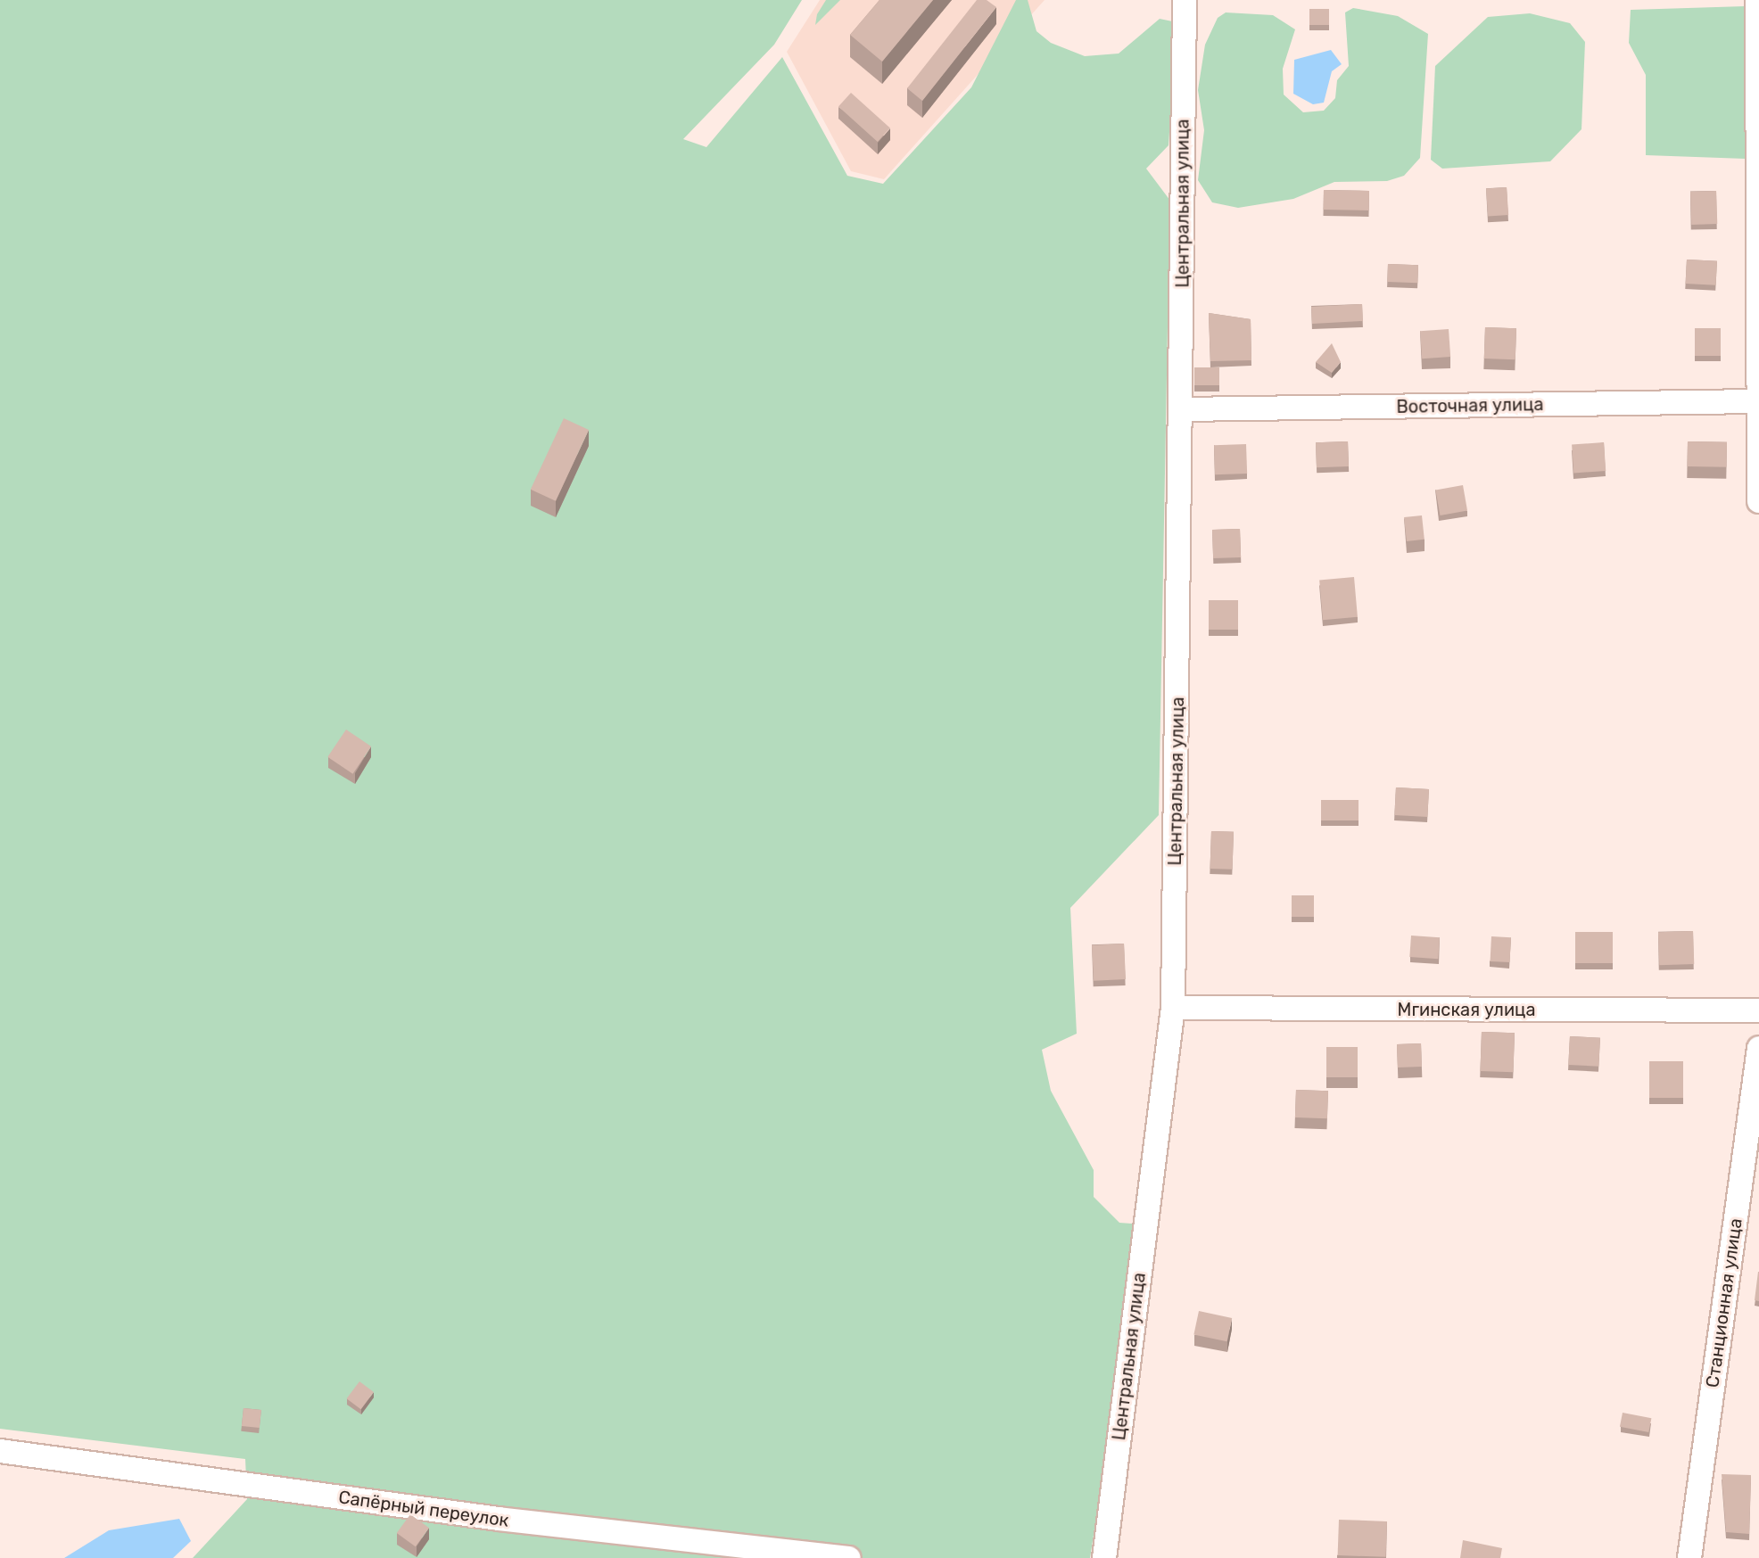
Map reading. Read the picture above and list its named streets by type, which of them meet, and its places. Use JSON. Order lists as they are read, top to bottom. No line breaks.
{"streets":{"street":["Центральная улица","Восточная улица","Мгинская улица","Станционная улица","Сапёрный переулок"]},"crossings":[["Центральная улица","Восточная улица"],["Центральная улица","Мгинская улица"]]}
